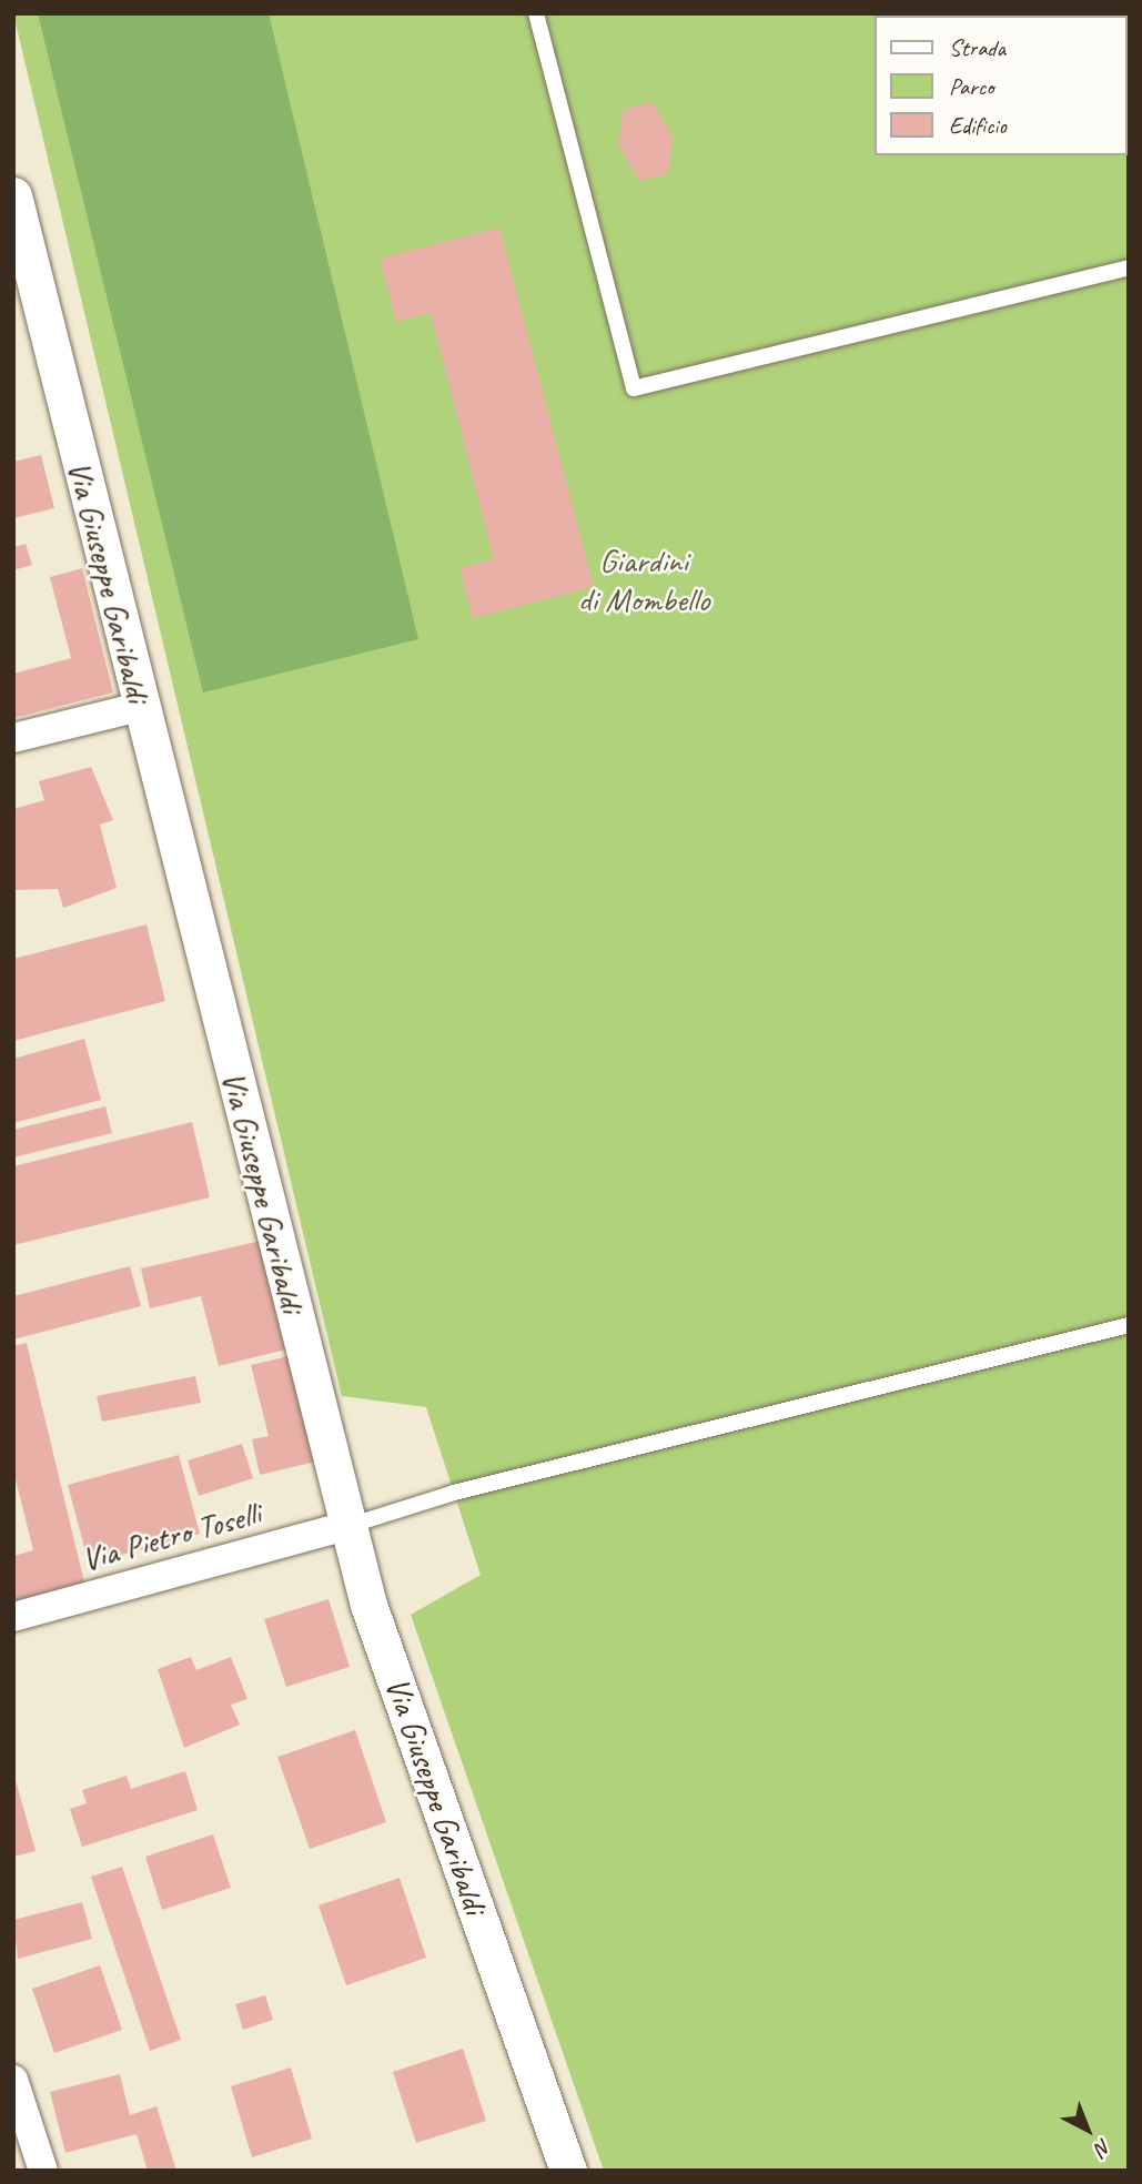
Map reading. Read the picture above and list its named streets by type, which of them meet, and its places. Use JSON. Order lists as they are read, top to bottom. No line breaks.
{"streets":{"street":["Via Giuseppe Garibaldi","Via Pietro Toselli"]},"crossings":[["Via Giuseppe Garibaldi","Via Pietro Toselli"]],"parks":["Giardini di Mombello"],"legend":["Strada","Parco","Edificio"],"north":"bottom right"}
